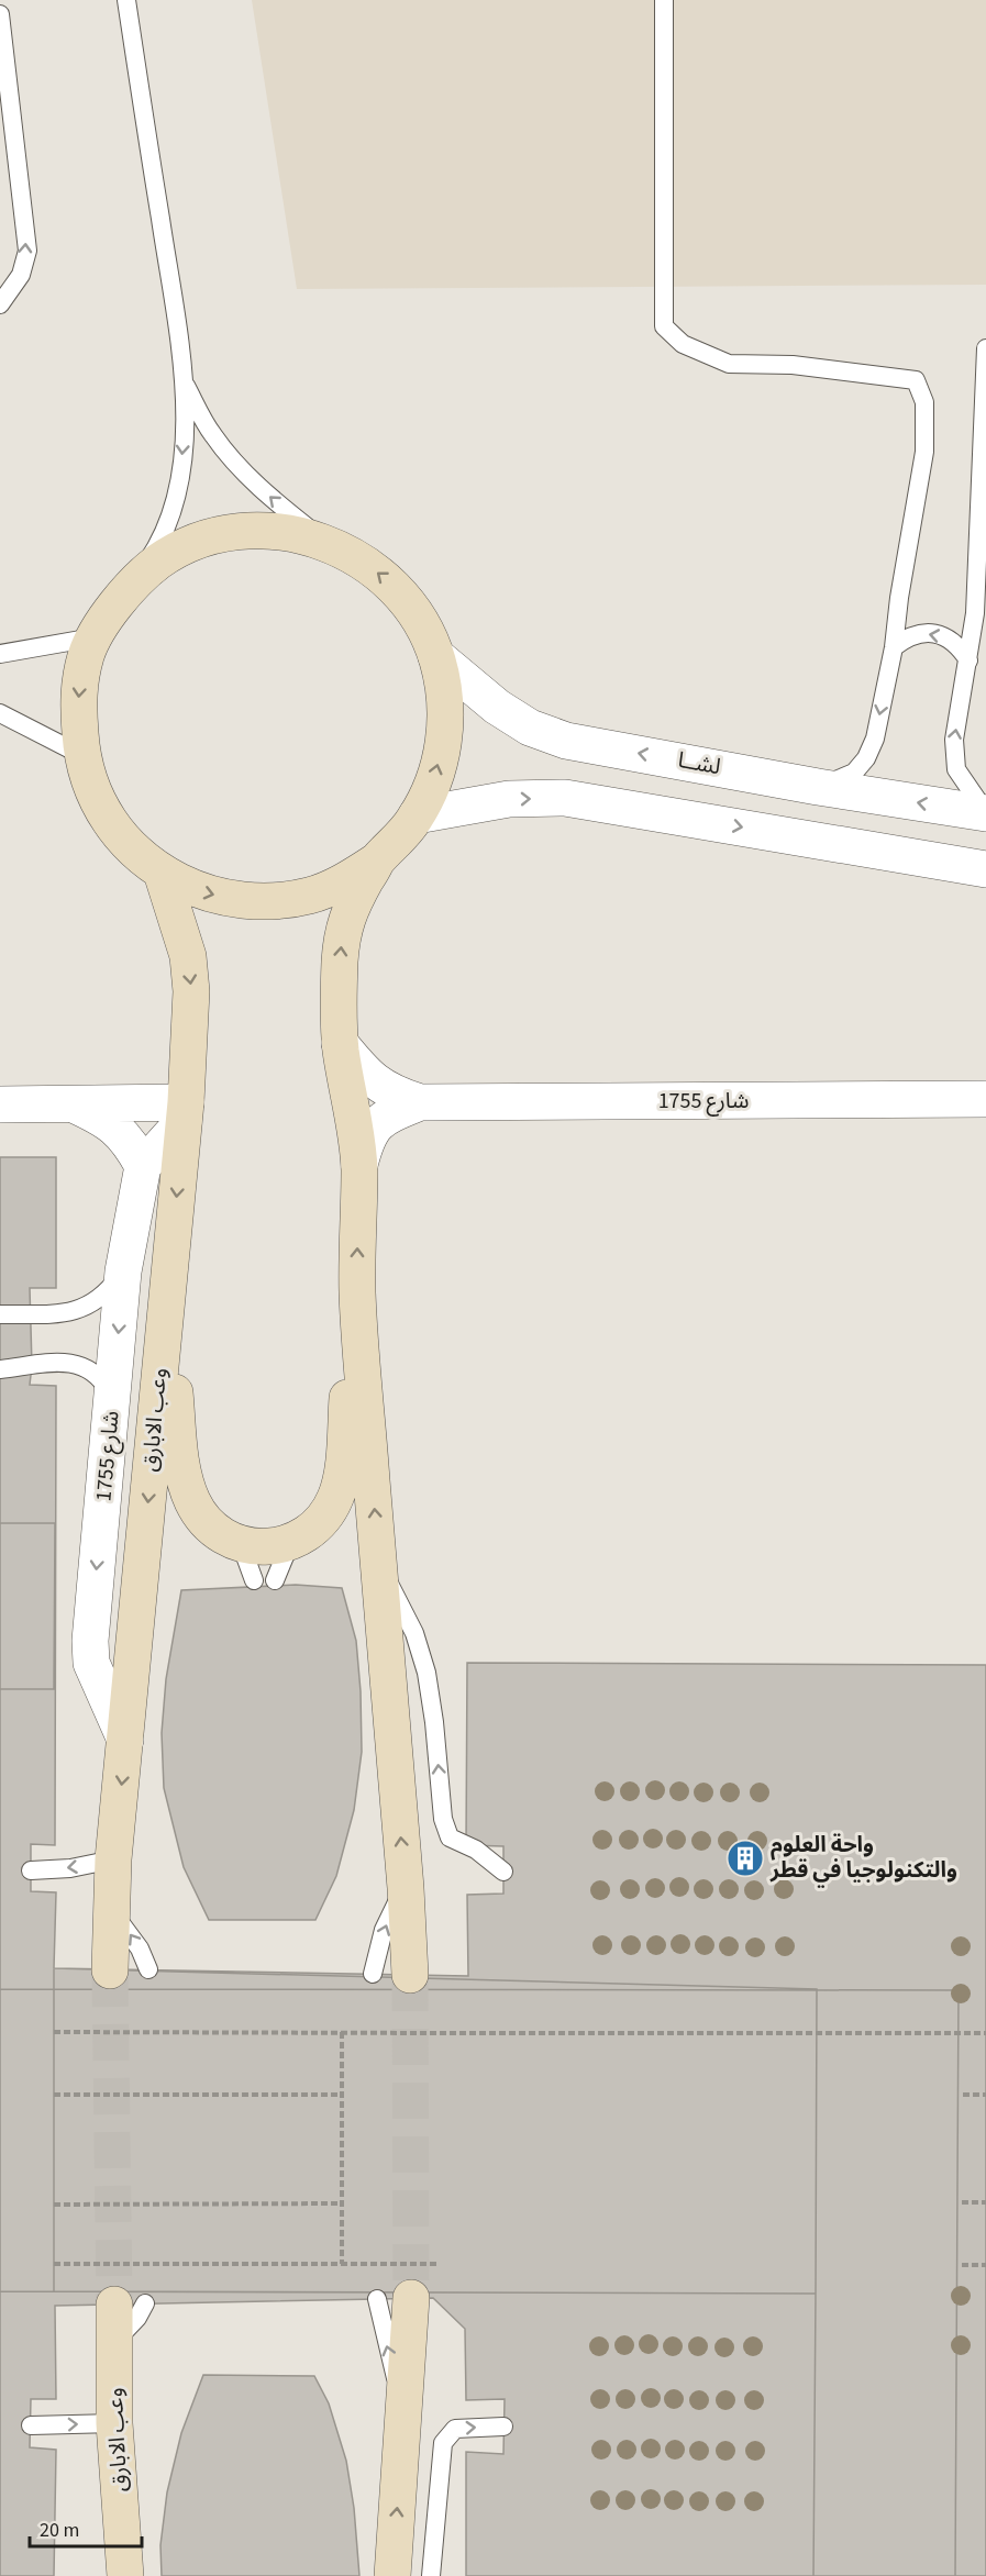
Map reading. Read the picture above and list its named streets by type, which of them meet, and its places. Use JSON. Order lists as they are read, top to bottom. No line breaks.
{"streets":{"street":["لشــا","شارع 1755","وعب الابارق"]},"crossings":[["شارع 1755","وعب الابارق"]],"places":{"building":["واحة العلوم والتكنولوجيا في قطر"]},"scale_bar":"20 m"}
